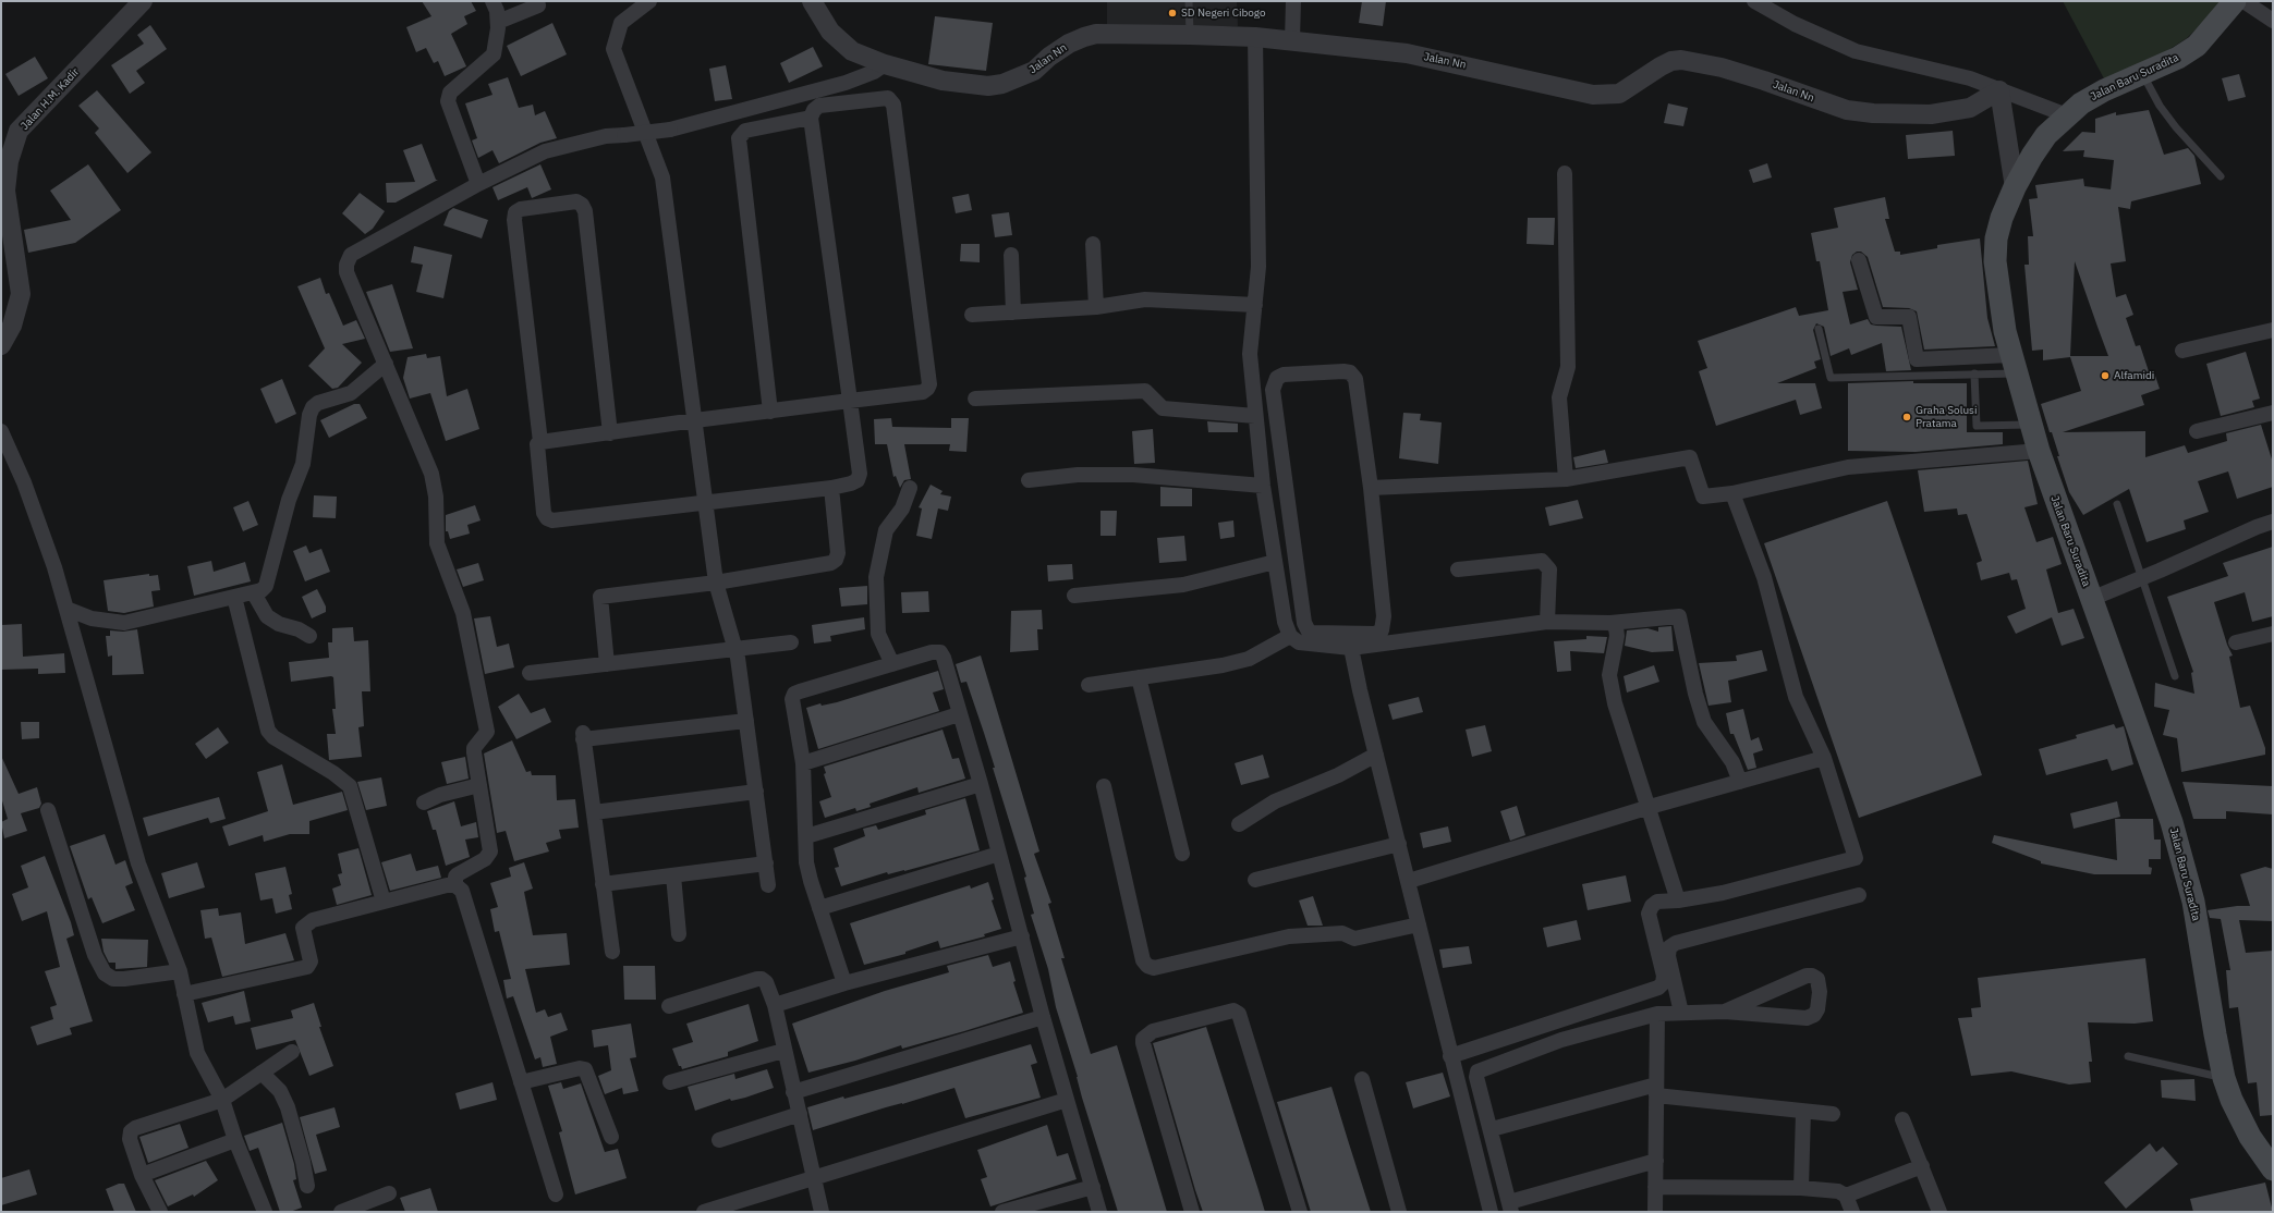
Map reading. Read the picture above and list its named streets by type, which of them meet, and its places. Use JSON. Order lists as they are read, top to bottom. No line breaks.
{"streets":{"main road":["Jalan Baru Suradita"],"street":["Jalan Nn","Jalan H.M. Kadir"]},"places":["SD Negeri Cibogo","Alfamidi","Graha Solusi Pratama"]}
